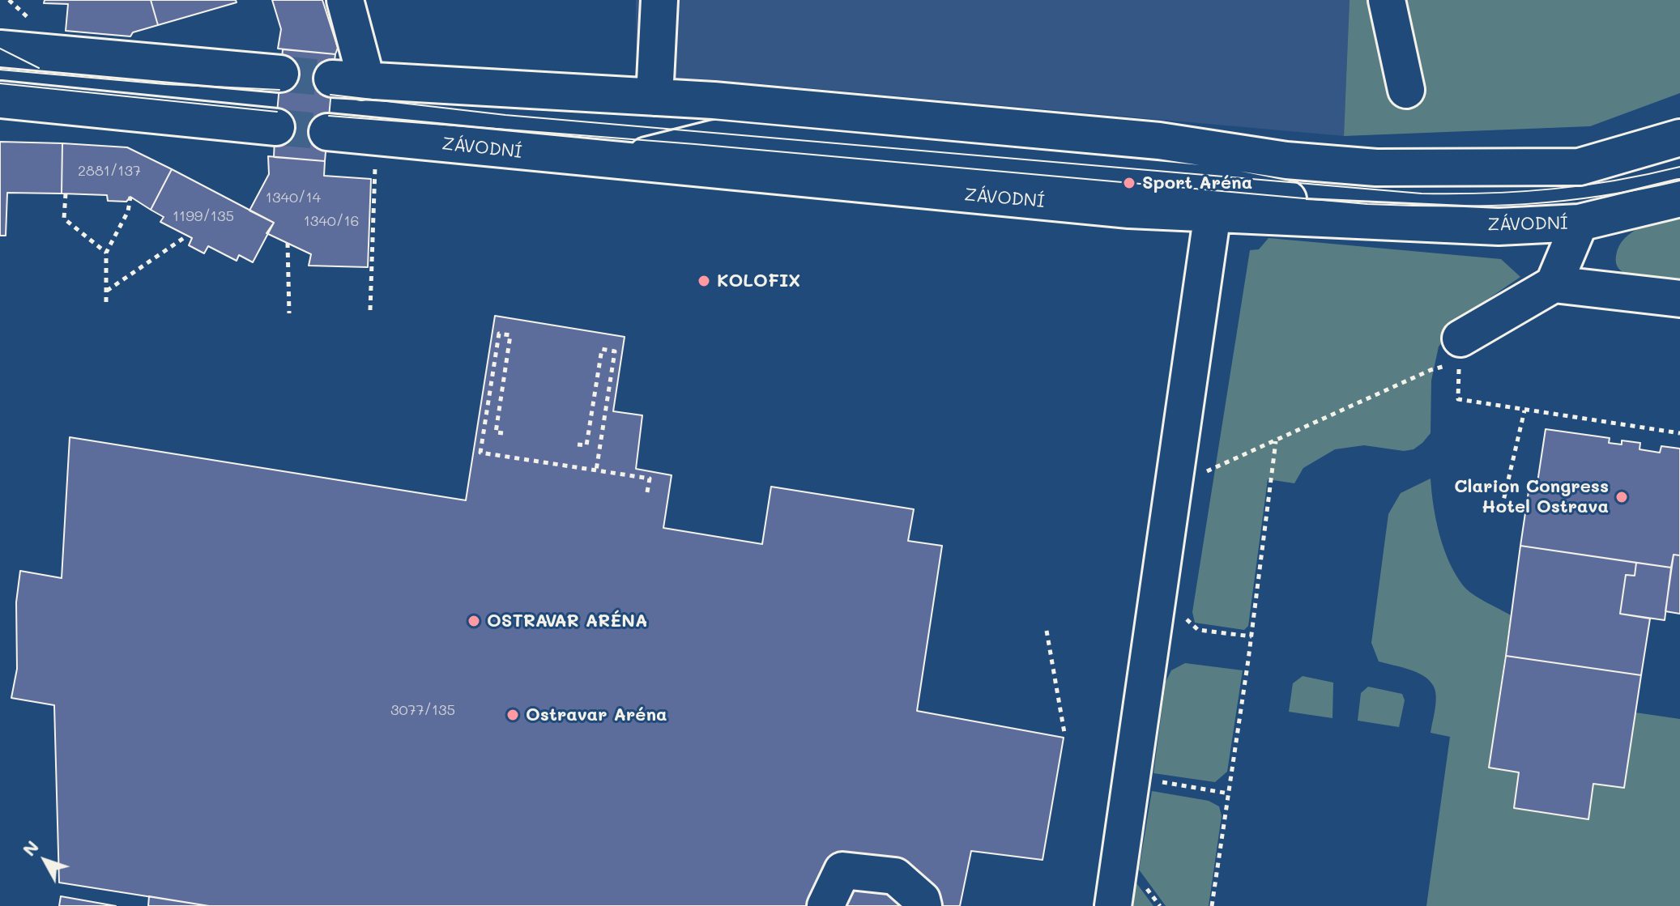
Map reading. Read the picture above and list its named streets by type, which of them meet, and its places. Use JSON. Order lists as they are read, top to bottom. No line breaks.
{"streets":{"street":["ZÁVODNÍ"]},"places":["Sport Aréna","KOLOFIX","Clarion Congress Hotel Ostrava","OSTRAVAR ARÉNA","Ostravar Aréna"],"house_numbers":["2881/137","1340/14","1199/135","1340/16","3077/135"],"north":"top left"}
